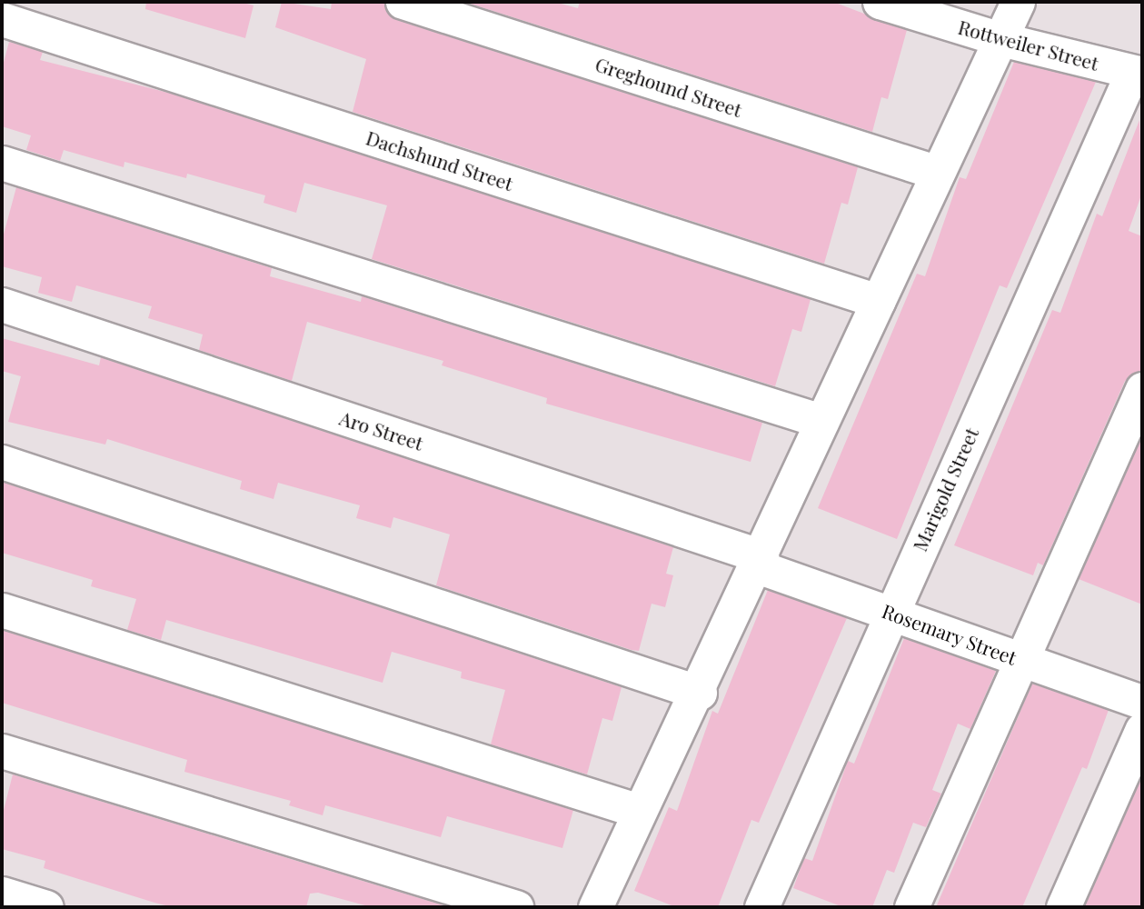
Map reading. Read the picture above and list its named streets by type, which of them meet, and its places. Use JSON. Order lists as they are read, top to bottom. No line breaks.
{"streets":{"street":["Rottweiler Street","Greghound Street","Dachshund Street","Aro Street","Marigold Street","Rosemary Street"]},"crossings":[["Rottweiler Street","Marigold Street"],["Aro Street","Rosemary Street"],["Marigold Street","Rosemary Street"]]}
